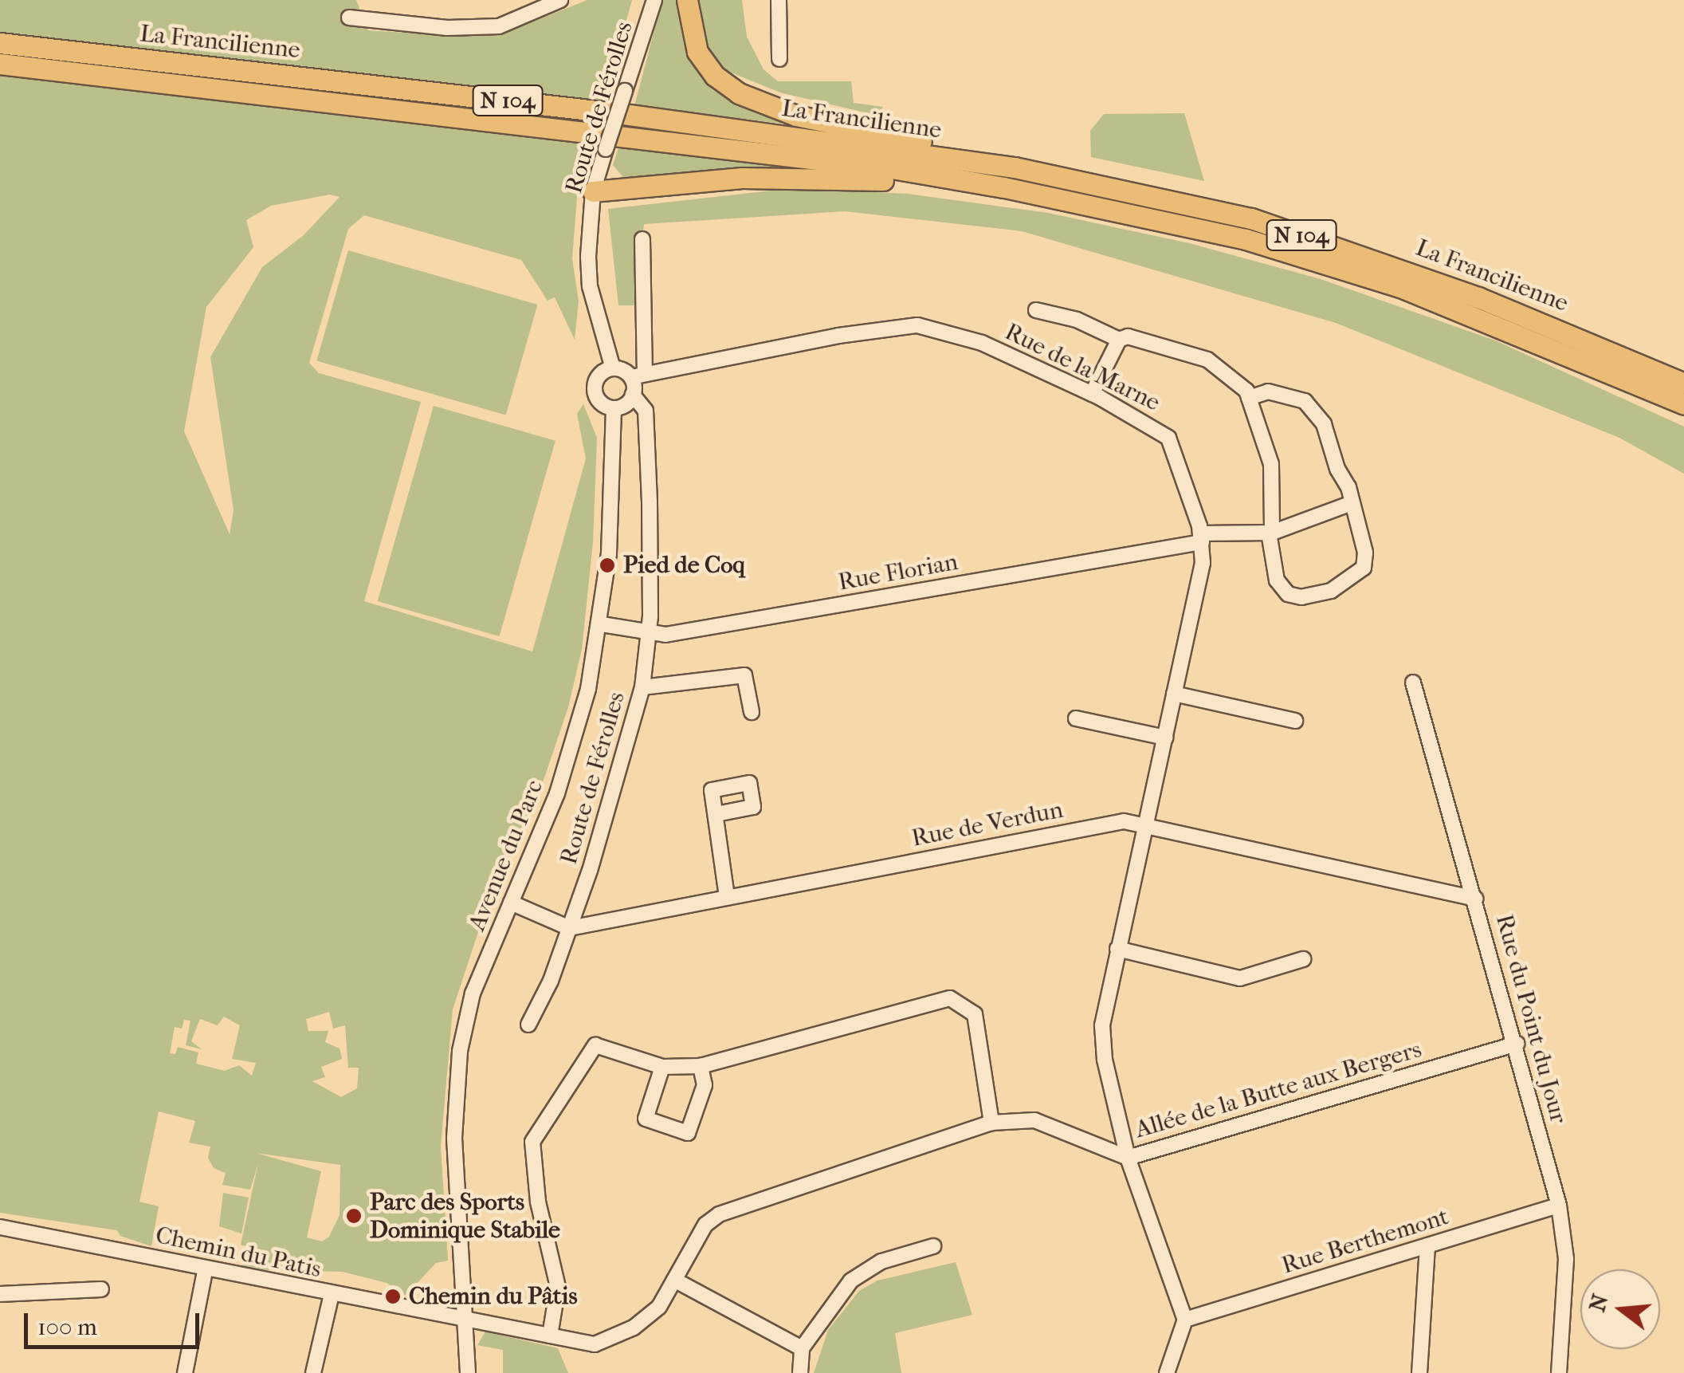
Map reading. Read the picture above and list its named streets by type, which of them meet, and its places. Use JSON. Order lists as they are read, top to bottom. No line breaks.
{"streets":{"highway":["La Francilienne","N 104"],"street":["Route de Férolles","Rue de la Marne","Rue Florian","Rue de Verdun","Avenue du Parc","Rue du Point du Jour","Allée de la Butte aux Bergers","Rue Berthemont","Chemin du Patis"]},"crossings":[["Route de Férolles","Rue de la Marne"],["Route de Férolles","Rue Florian"],["Route de Férolles","Rue de Verdun"],["Route de Férolles","Avenue du Parc"],["Rue de la Marne","Rue Florian"],["Rue de la Marne","Rue de Verdun"],["Rue de la Marne","Avenue du Parc"],["Rue de la Marne","Allée de la Butte aux Bergers"],["Rue de la Marne","Rue Berthemont"],["Rue Florian","Avenue du Parc"],["Rue de Verdun","Rue du Point du Jour"],["Avenue du Parc","Allée de la Butte aux Bergers"],["Avenue du Parc","Chemin du Patis"],["Rue du Point du Jour","Allée de la Butte aux Bergers"],["Rue du Point du Jour","Rue Berthemont"],["Allée de la Butte aux Bergers","Chemin du Patis"]],"places":["Pied de Coq","Parc des Sports Dominique Stabile","Chemin du Pâtis"],"scale_bar":"100 m","north":"left"}
